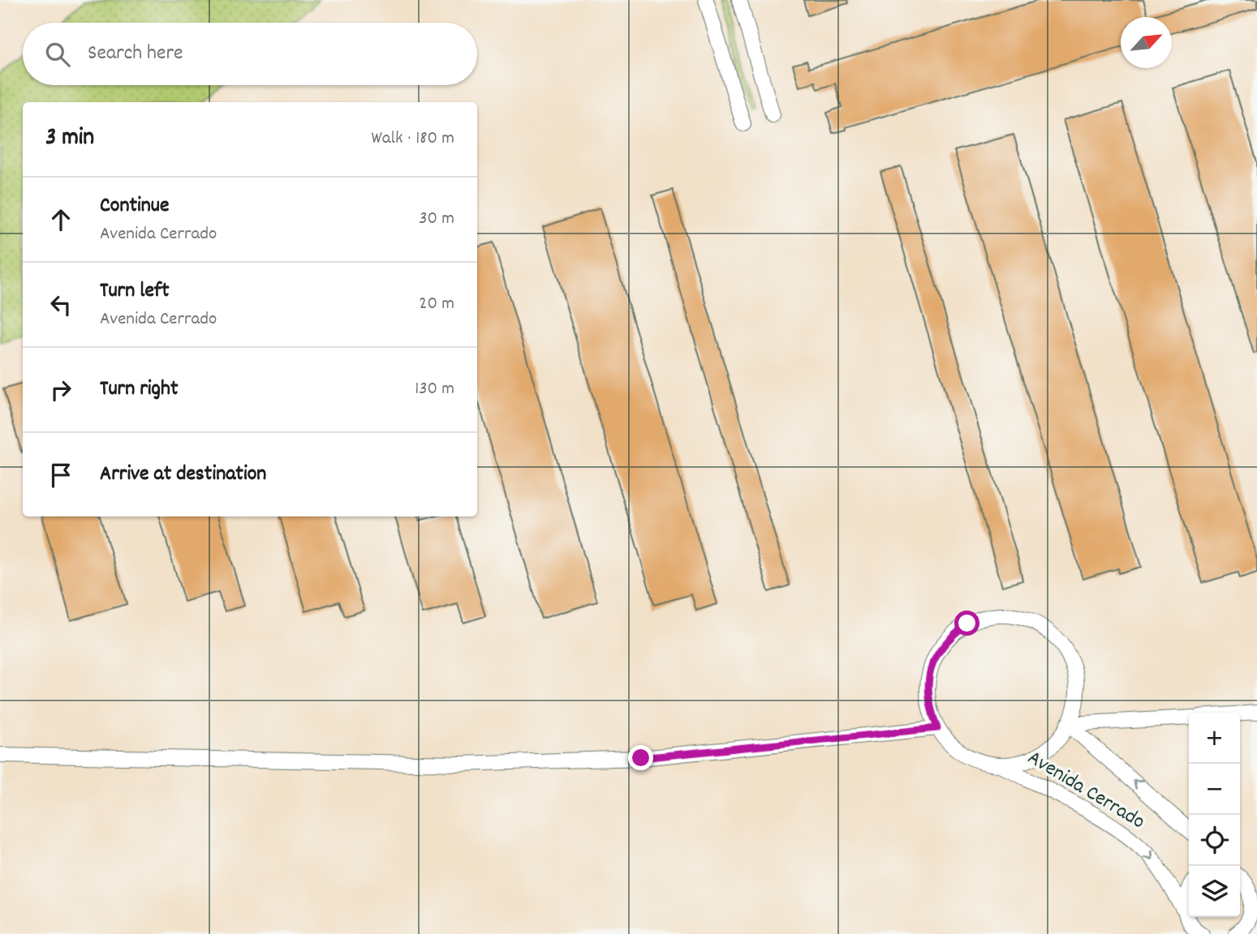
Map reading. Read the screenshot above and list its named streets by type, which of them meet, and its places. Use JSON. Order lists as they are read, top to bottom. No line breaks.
{"streets":{"street":["Avenida Cerrado"]},"north":"top right","page":{"search":"Search here","heading":["3 min","Walk · 180 m"],"list":[["Continue","Avenida Cerrado","30 m"],["Turn left","Avenida Cerrado","20 m"],["Turn right","130 m"],"Arrive at destination"],"map_buttons":["+","−"]}}
